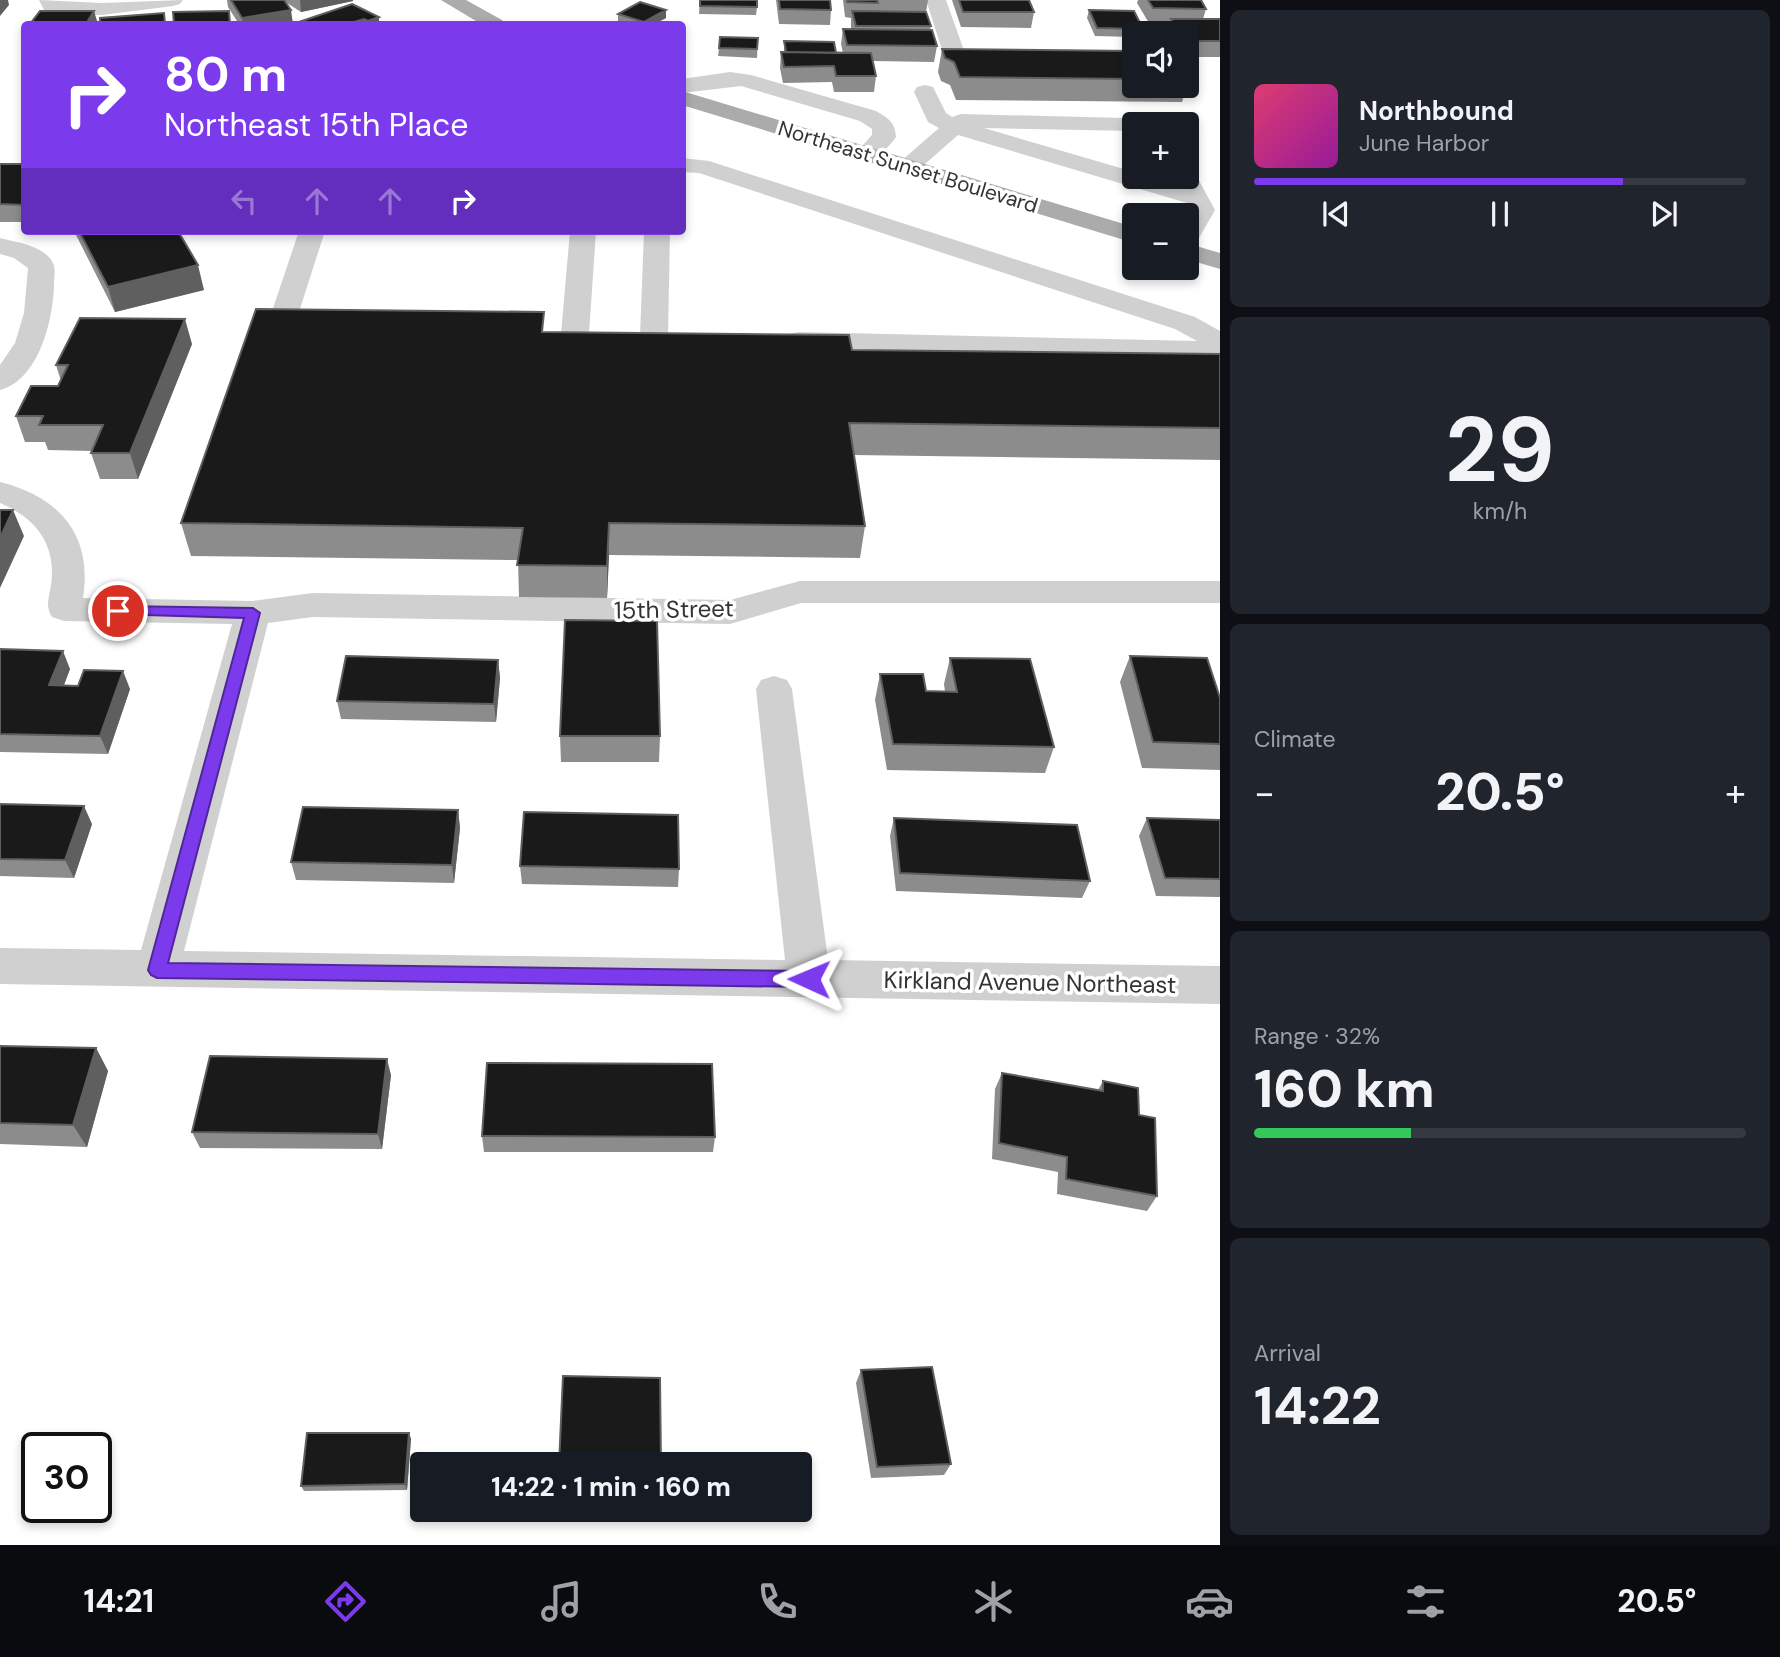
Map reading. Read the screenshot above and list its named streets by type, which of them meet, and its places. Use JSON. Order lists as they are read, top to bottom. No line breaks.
{"streets":{"main road":["Northeast Sunset Boulevard"],"street":["15th Street","Kirkland Avenue Northeast"]},"page":{"map_buttons":["+","−"],"turn":["80 m","Northeast 15th Place"],"song":["Northbound","June Harbor"],"tile":[["29","km/h"],"Climate",["Range · 32%","160 km"],["Arrival","14:22"]],"heat":["−","20.5°","+"],"limit":"30","trip":"14:22 · 1 min · 160 m","tabs":["14:21","20.5°"]}}
